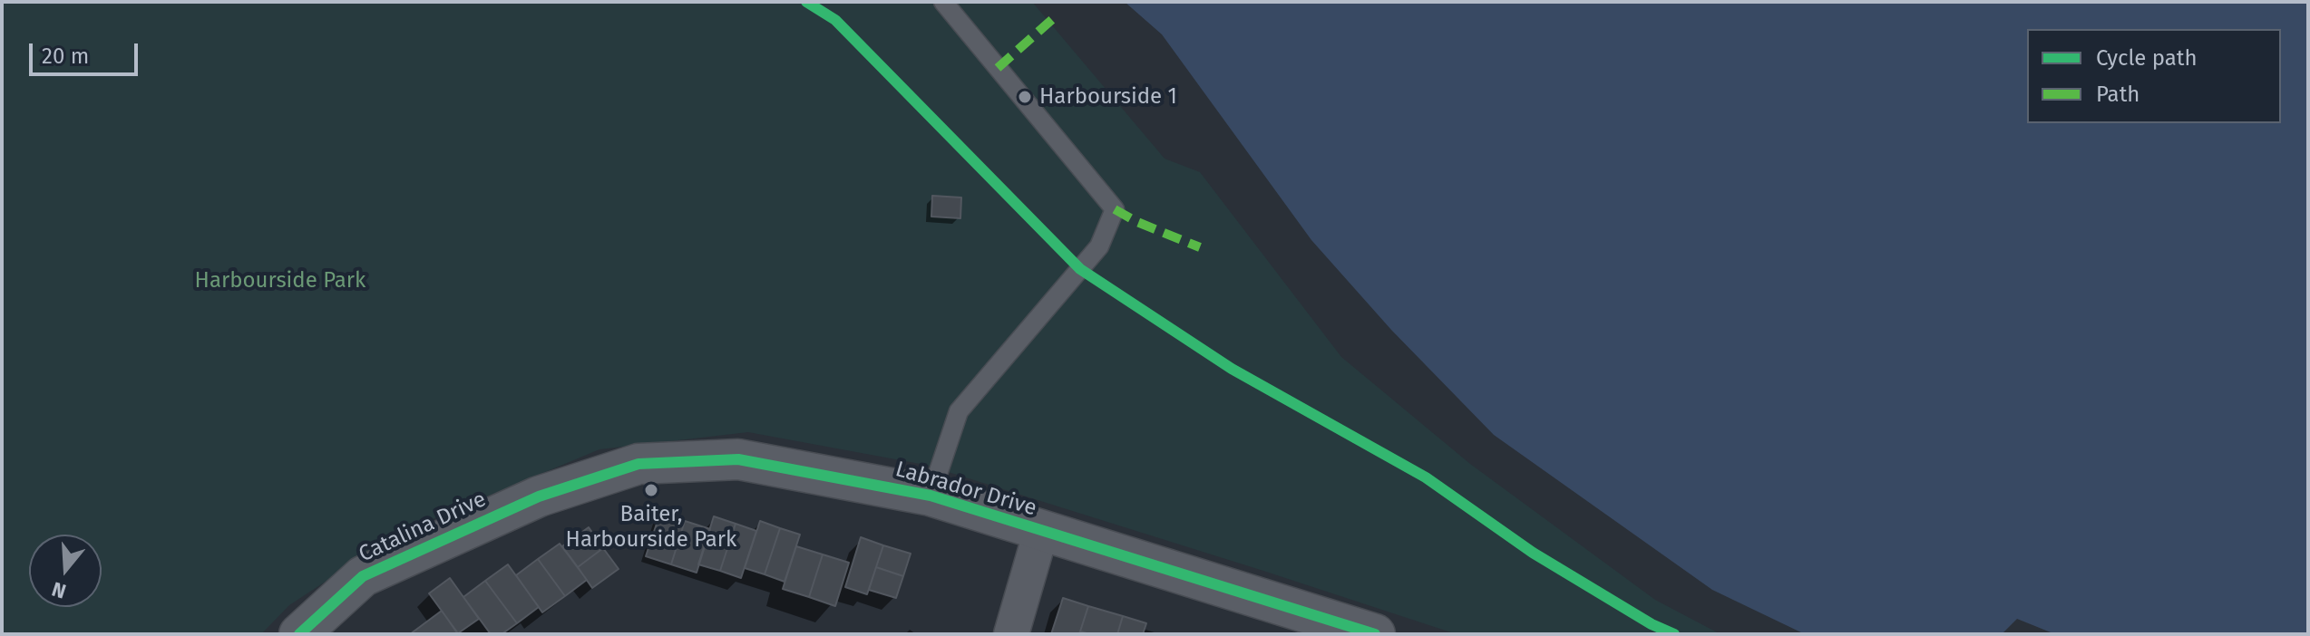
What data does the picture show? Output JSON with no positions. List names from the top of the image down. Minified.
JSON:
{"streets":{"street":["Labrador Drive","Catalina Drive"]},"crossings":[["Labrador Drive","Catalina Drive"]],"parks":["Harbourside Park"],"places":["Harbourside 1","Baiter, Harbourside Park"],"legend":["Cycle path","Path"],"scale_bar":"20 m","north":"bottom"}
